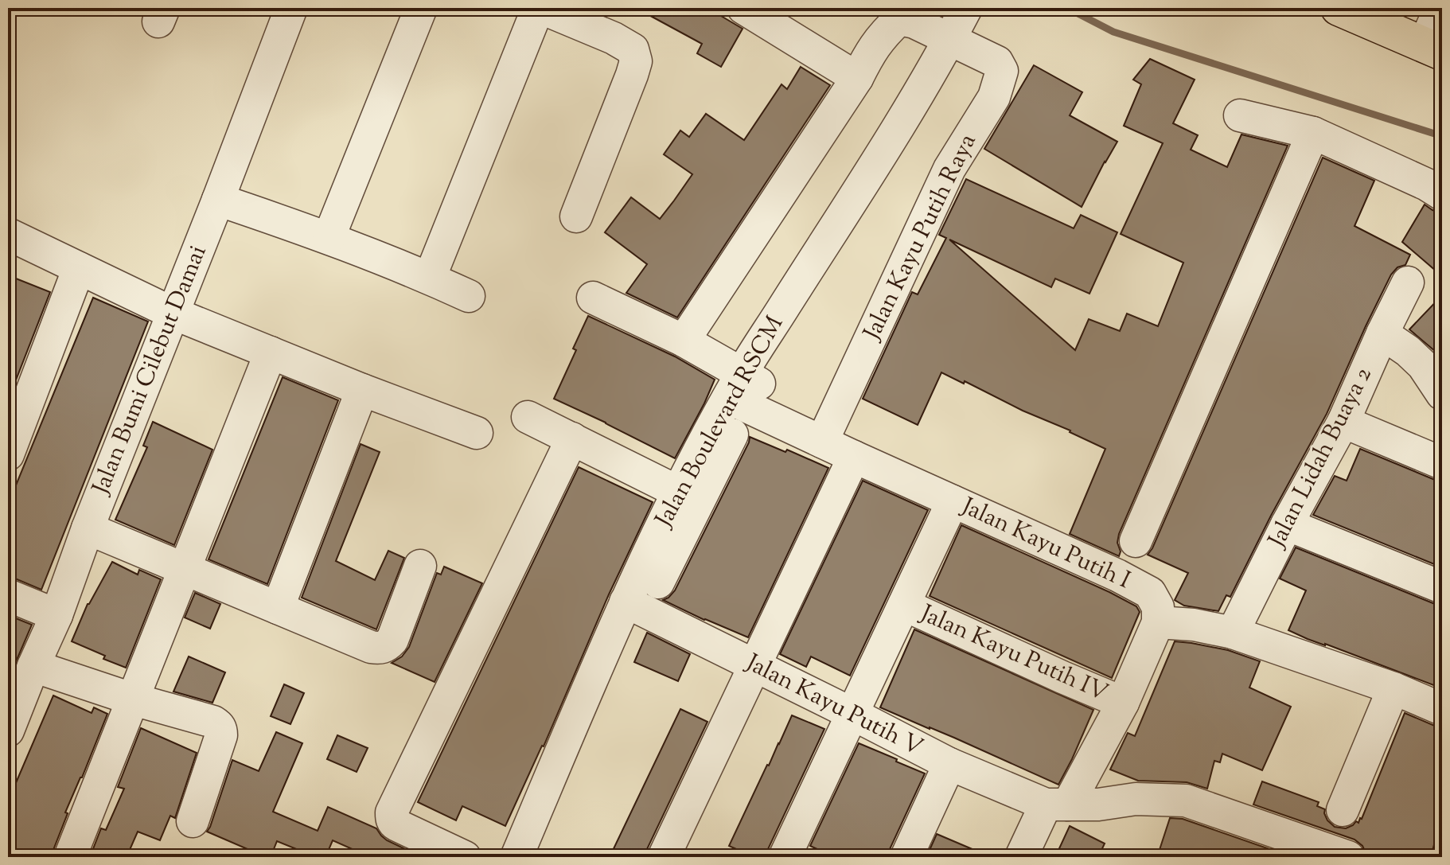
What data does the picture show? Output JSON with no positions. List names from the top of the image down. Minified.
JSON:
{"streets":{"street":["Jalan Kayu Putih Raya","Jalan Bumi Cilebut Damai","Jalan Boulevard RSCM","Jalan Lidah Buaya 2","Jalan Kayu Putih I","Jalan Kayu Putih IV","Jalan Kayu Putih V"]},"crossings":[["Jalan Kayu Putih Raya","Jalan Boulevard RSCM"],["Jalan Kayu Putih Raya","Jalan Kayu Putih I"],["Jalan Boulevard RSCM","Jalan Kayu Putih I"],["Jalan Boulevard RSCM","Jalan Kayu Putih V"]]}
